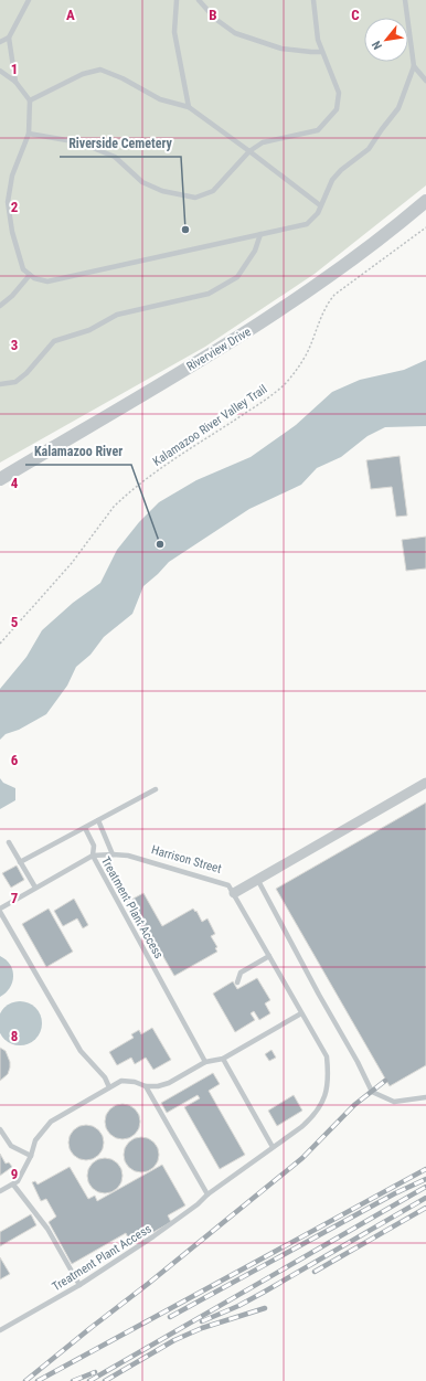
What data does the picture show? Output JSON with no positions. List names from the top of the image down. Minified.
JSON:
{"streets":{"street":["Riverview Drive"],"lane":["Harrison Street","Treatment Plant Access"],"path":["Kalamazoo River Valley Trail"]},"crossings":[["Harrison Street","Treatment Plant Access"]],"places":["Riverside Cemetery","Kalamazoo River"],"north":"bottom left","grid":{"columns":["A","B","C"],"rows":["1","2","3","4","5","6","7","8","9"]}}
